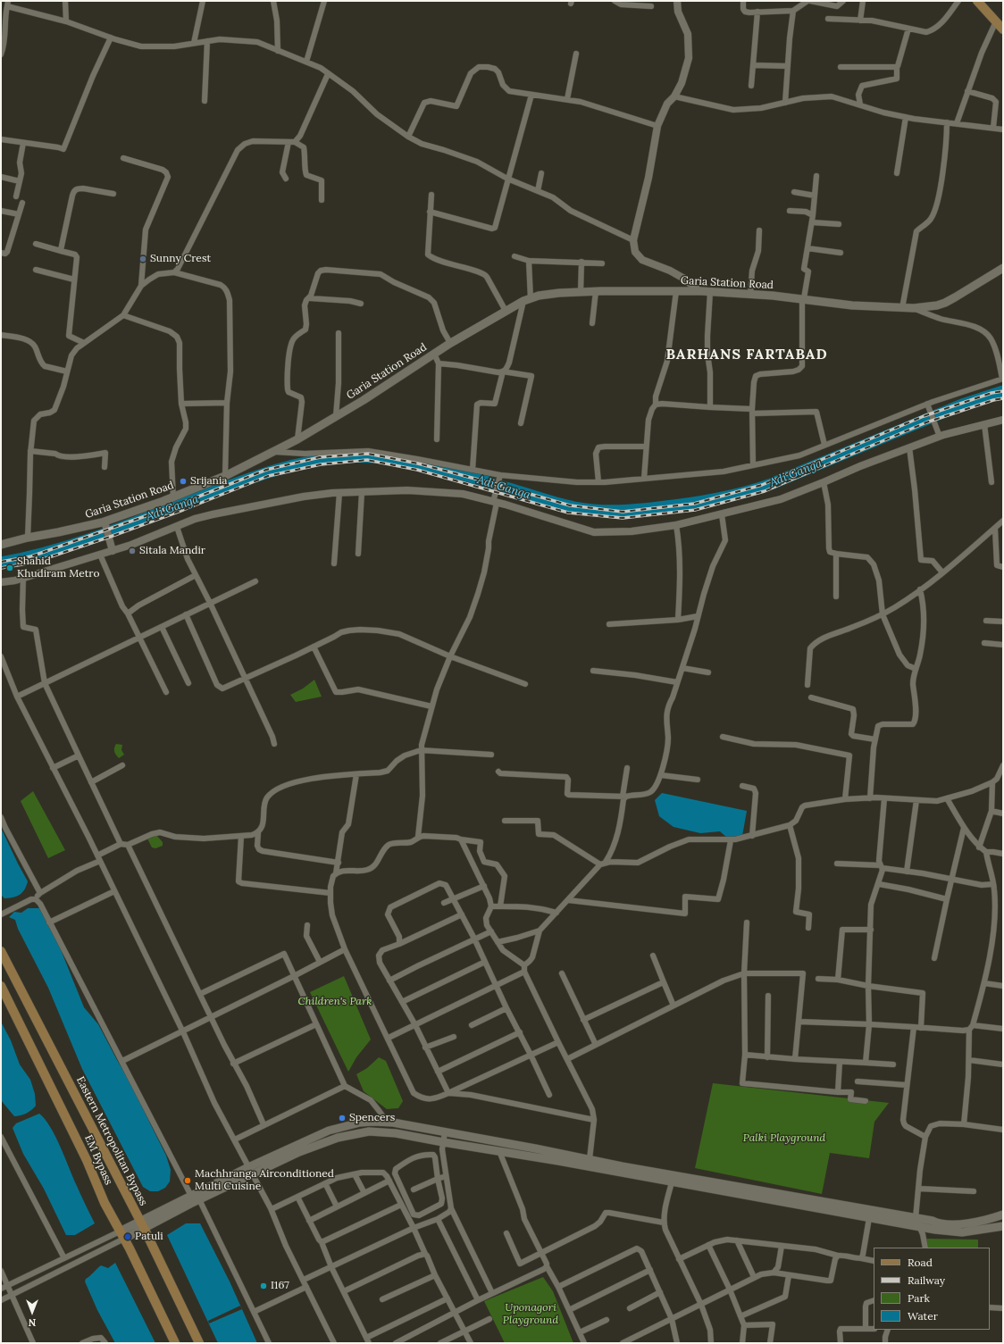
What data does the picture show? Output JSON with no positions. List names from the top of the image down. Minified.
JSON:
{"streets":{"main road":["Garia Station Road","Eastern Metropolitan Bypass","EM Bypass"]},"districts":["BARHANS FARTABAD"],"water":["Adi Ganga"],"parks":["Children's Park","Palki Playground","Uponagori Playground"],"places":["Sunny Crest","Srijania","Sitala Mandir","Shahid Khudiram Metro","Spencers","Machhranga Airconditioned Multi Cuisine","Patuli","I167"],"legend":["Road","Railway","Park","Water"],"north":"bottom"}
